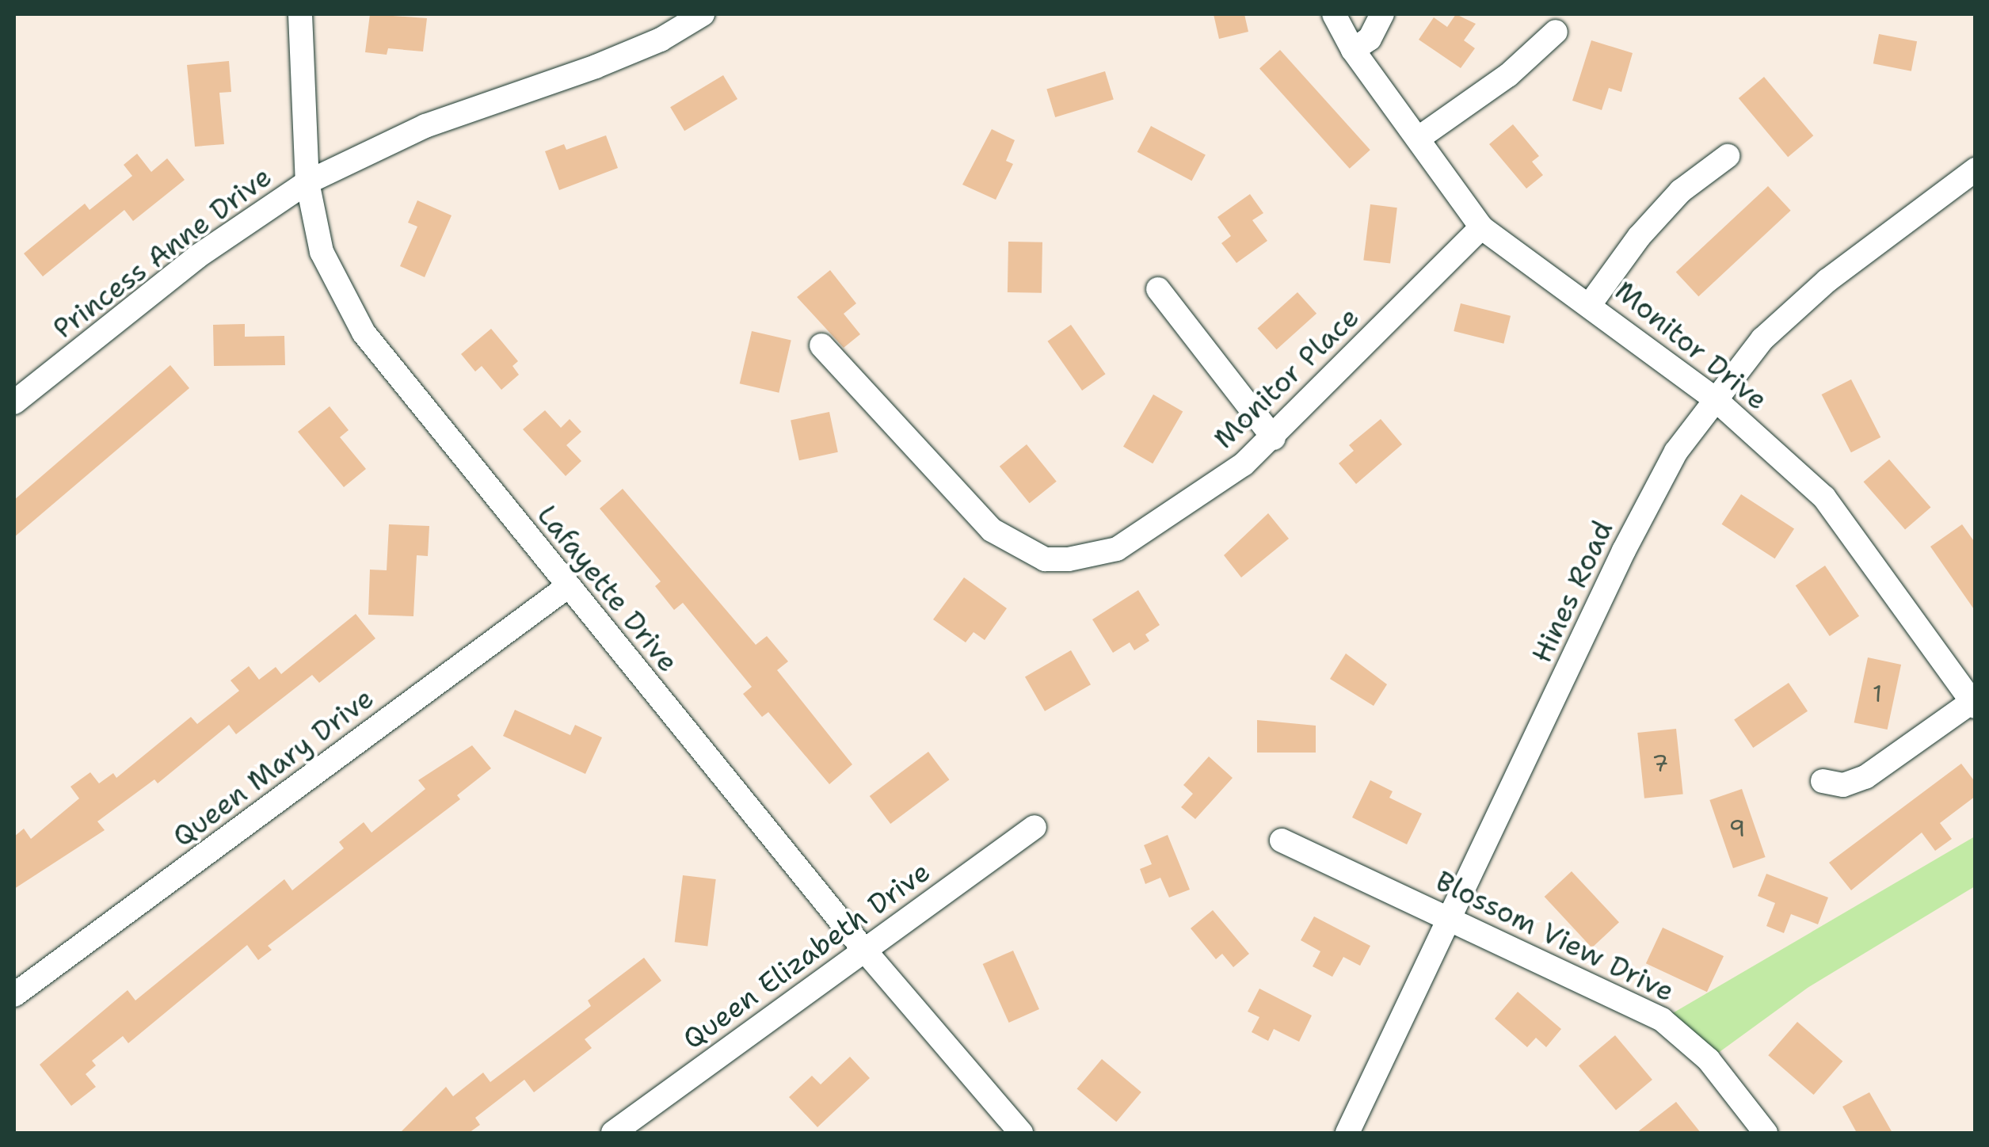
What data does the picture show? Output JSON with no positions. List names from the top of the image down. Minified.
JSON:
{"streets":{"street":["Princess Anne Drive","Monitor Drive","Monitor Place","Lafayette Drive","Hines Road","Queen Mary Drive","Blossom View Drive","Queen Elizabeth Drive"]},"crossings":[["Princess Anne Drive","Lafayette Drive"],["Monitor Drive","Monitor Place"],["Monitor Drive","Hines Road"],["Lafayette Drive","Queen Mary Drive"],["Lafayette Drive","Queen Elizabeth Drive"],["Hines Road","Blossom View Drive"]],"house_numbers":["1","7","9"]}
